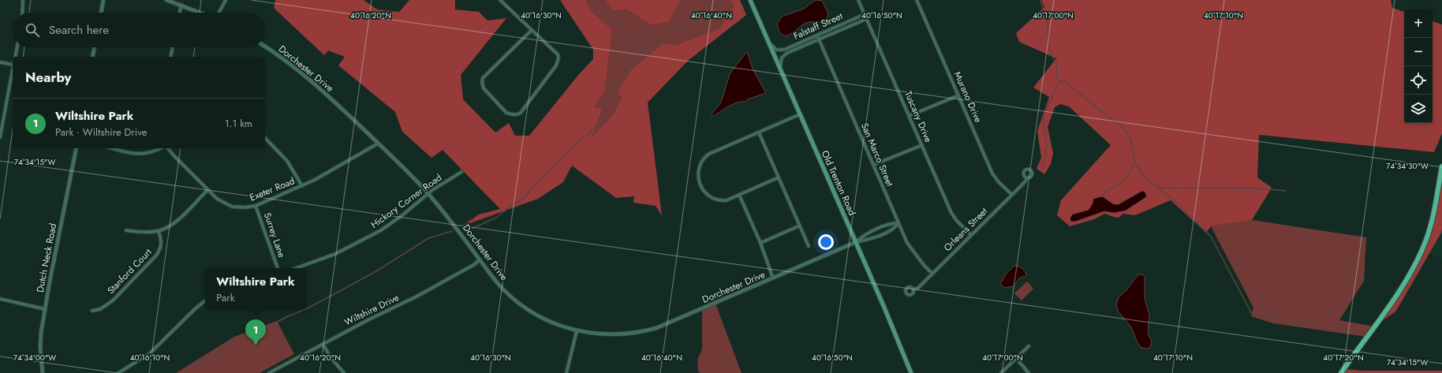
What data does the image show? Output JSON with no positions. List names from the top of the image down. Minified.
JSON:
{"streets":{"main road":["Old Trenton Road"],"street":["Falstaff Street","Dorchester Drive","Murano Drive","Tuscany Drive","San Marco Street","Exeter Road","Hickory Corner Road","Orleans Street","Surrey Lane","Dutch Neck Road","Stanford Court","Wiltshire Drive"]},"crossings":[["Falstaff Street","Tuscany Drive"],["Falstaff Street","San Marco Street"],["Falstaff Street","Old Trenton Road"],["Dorchester Drive","Old Trenton Road"],["Dorchester Drive","Exeter Road"],["Dorchester Drive","Hickory Corner Road"],["Dorchester Drive","Wiltshire Drive"],["Murano Drive","Orleans Street"],["Tuscany Drive","Orleans Street"],["San Marco Street","Orleans Street"],["Exeter Road","Surrey Lane"]],"page":{"map_buttons":["+","−"],"search":"Search here","heading":"Nearby","list":[{"mark":"1","name":"Wiltshire Park","note":"Park · Wiltshire Drive","value":"1.1 km"}],"popup":["Wiltshire Park","Park"],"pins":"1"},"coordinates":["40°16'20\"N","40°16'30\"N","40°16'40\"N","40°16'50\"N","40°17'00\"N","40°17'10\"N","74°34'15\"W","74°34'30\"W","40°16'10\"N","40°17'20\"N","74°34'00\"W"]}
